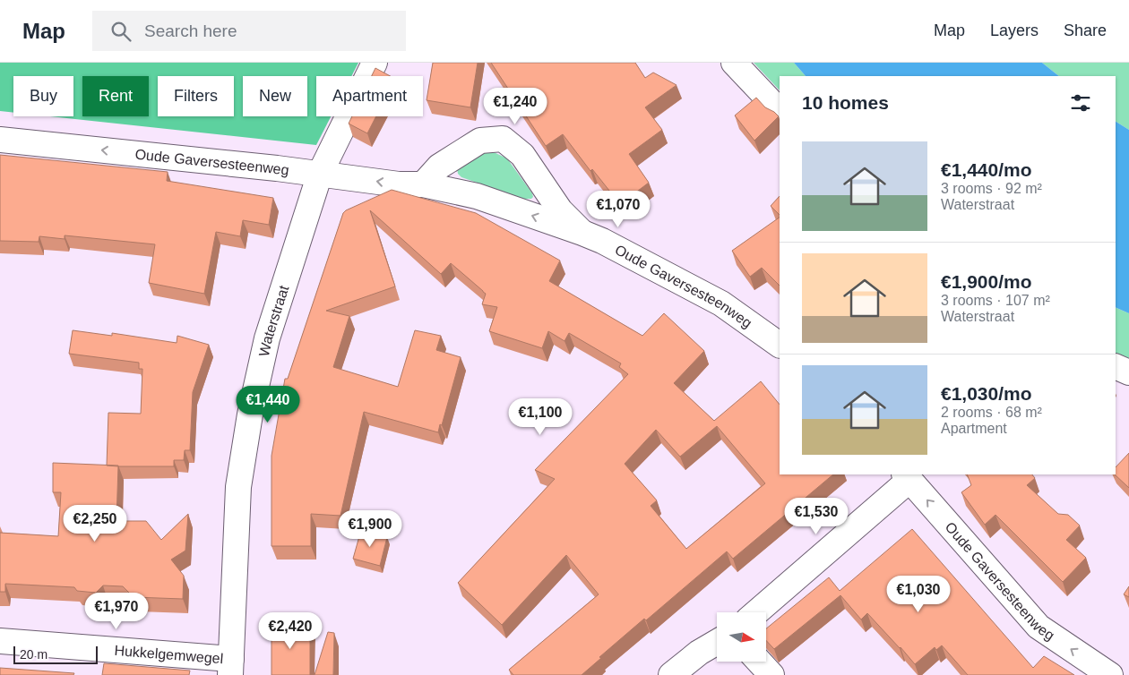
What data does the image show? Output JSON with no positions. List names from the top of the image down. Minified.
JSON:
{"streets":{"street":["Oude Gaversesteenweg","Waterstraat","Hukkelgemwegel"]},"crossings":[["Oude Gaversesteenweg","Waterstraat"],["Waterstraat","Hukkelgemwegel"]],"one_way":["Oude Gaversesteenweg"],"scale_bar":"20 m","north":"right","page":{"header":"Map","search":"Search here","nav":["Map","Layers","Share"],"chip":["Buy","Rent","Filters","New","Apartment"],"heading":"10 homes","price":["€1,240","€1,070","€1,440","€1,100","€1,530","€2,250","€1,900","€1,030","€1,970","€2,420"],"list":[{"name":"€1,440/mo","note":"3 rooms · 92 m² · Waterstraat"},{"name":"€1,900/mo","note":"3 rooms · 107 m² · Waterstraat"},{"name":"€1,030/mo","note":"2 rooms · 68 m² · Apartment"}],"scale":"20 m"}}
